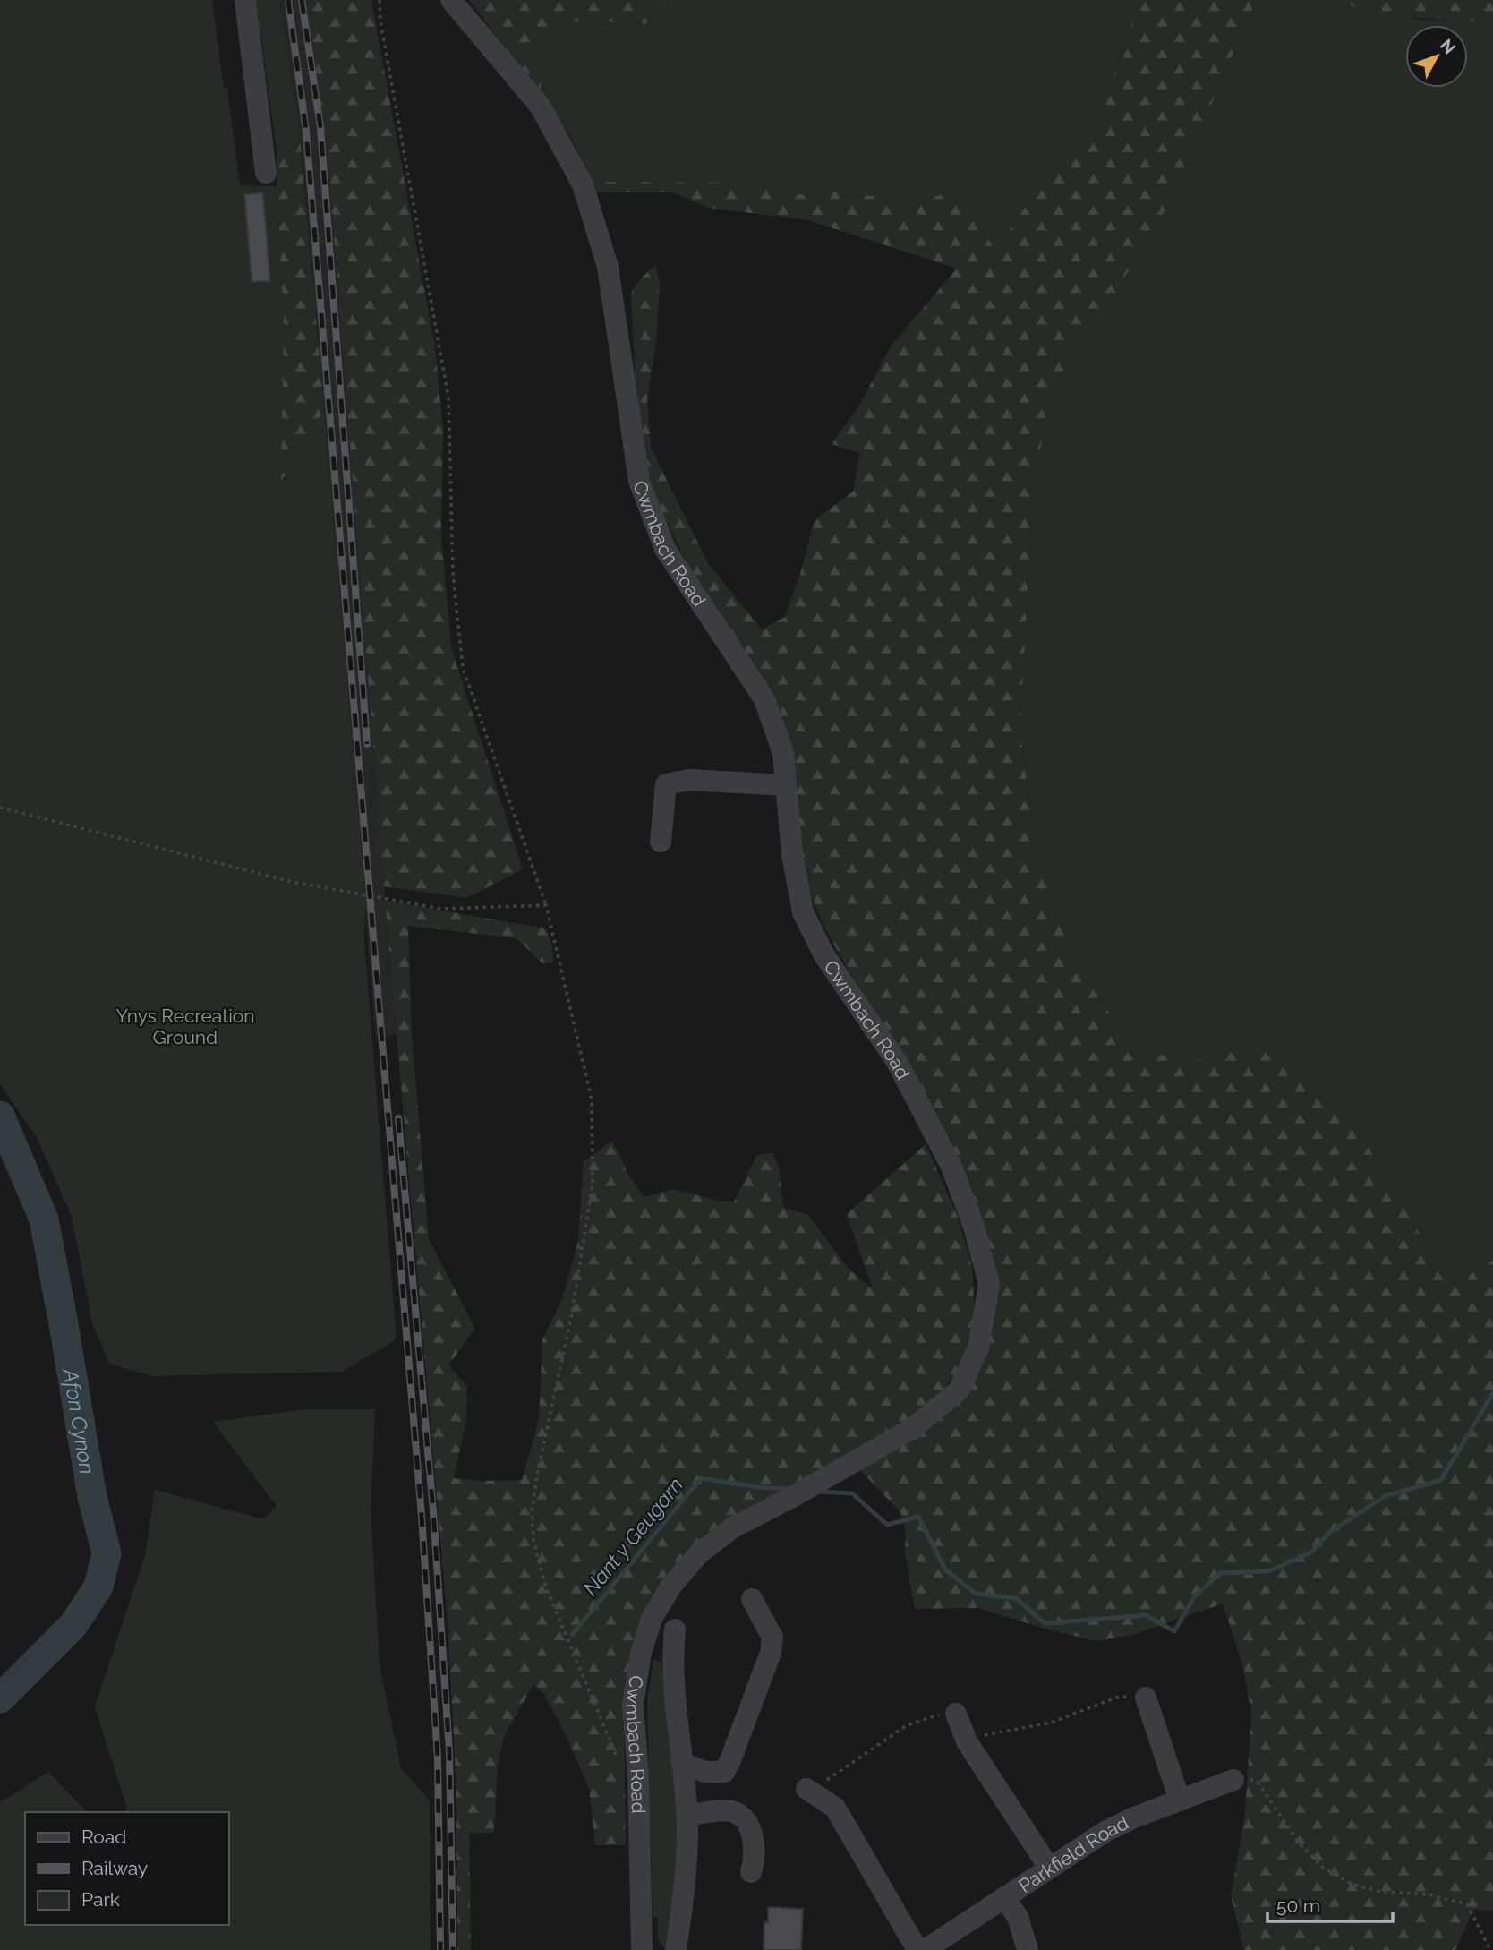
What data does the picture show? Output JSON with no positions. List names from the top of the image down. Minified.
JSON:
{"streets":{"street":["Cwmbach Road","Parkfield Road"]},"water":["Afon Cynon","Nant y Geugarn"],"parks":["Ynys Recreation Ground"],"legend":["Road","Railway","Park"],"scale_bar":"50 m","north":"top right"}
